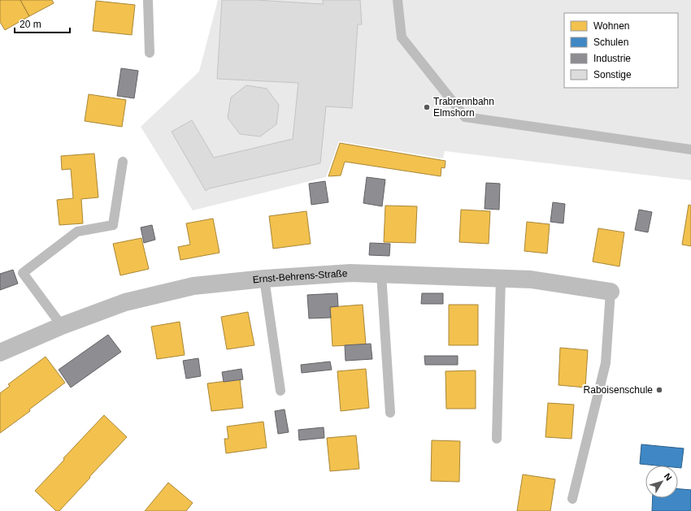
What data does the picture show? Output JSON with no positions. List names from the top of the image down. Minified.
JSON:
{"streets":{"street":["Ernst-Behrens-Straße"]},"places":["Trabrennbahn Elmshorn","Raboisenschule"],"legend":["Wohnen","Schulen","Industrie","Sonstige"],"scale_bar":"20 m","north":"top right"}
